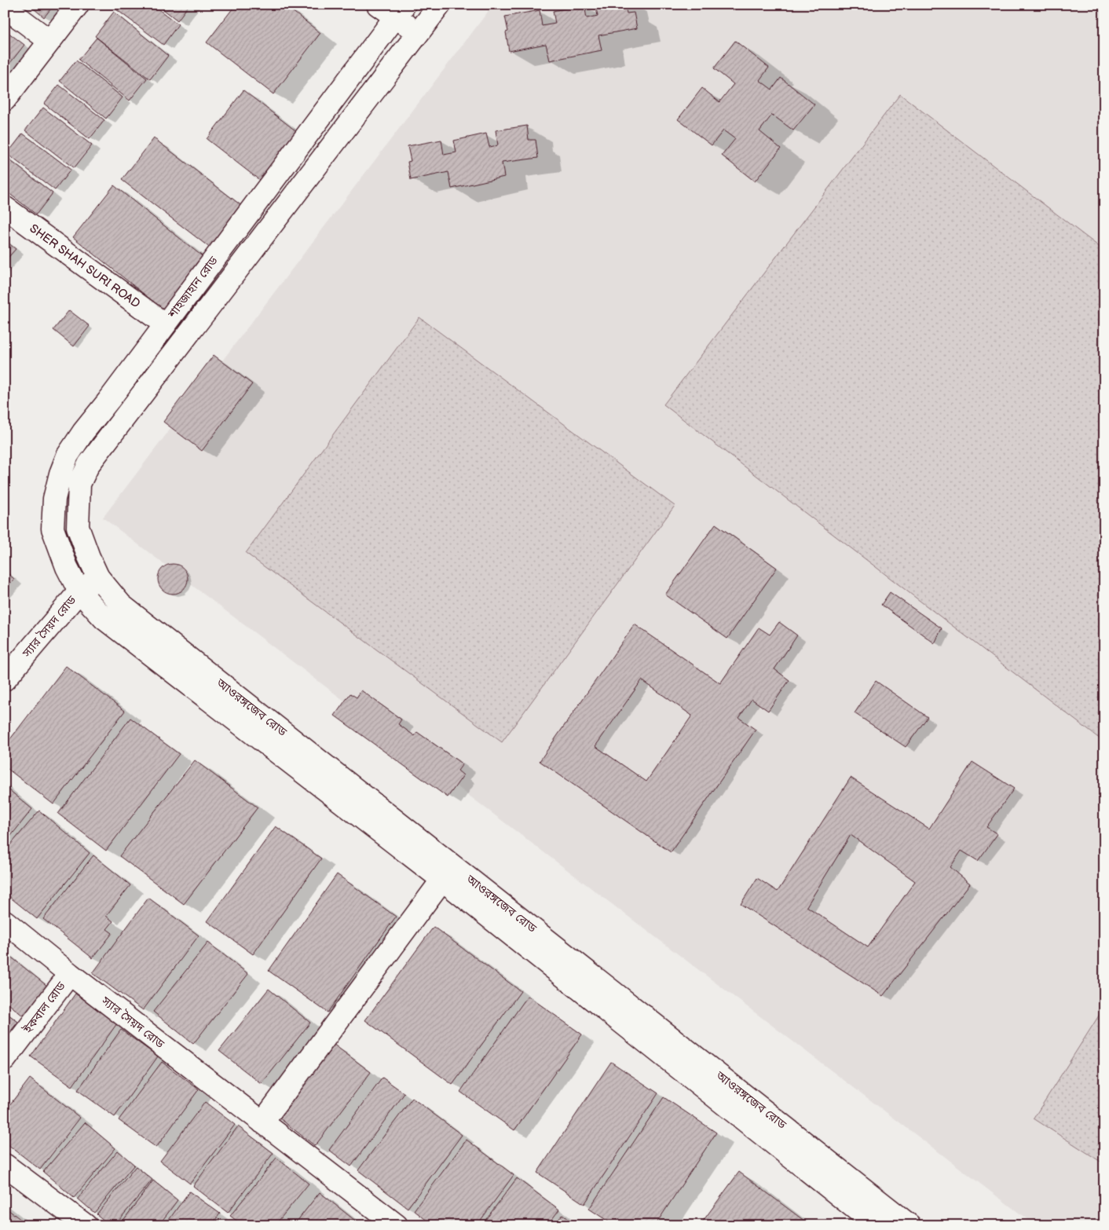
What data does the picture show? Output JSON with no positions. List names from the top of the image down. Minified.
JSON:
{"streets":{"street":["SHER SHAH SURI ROAD","শাহজাহান রোড","স্যার সৈয়দ রোড","আওরঙ্গজেব রোড","ইকবাল রোড"]},"crossings":[["SHER SHAH SURI ROAD","শাহজাহান রোড"],["শাহজাহান রোড","স্যার সৈয়দ রোড"],["শাহজাহান রোড","আওরঙ্গজেব রোড"],["স্যার সৈয়দ রোড","আওরঙ্গজেব রোড"],["স্যার সৈয়দ রোড","ইকবাল রোড"]]}
